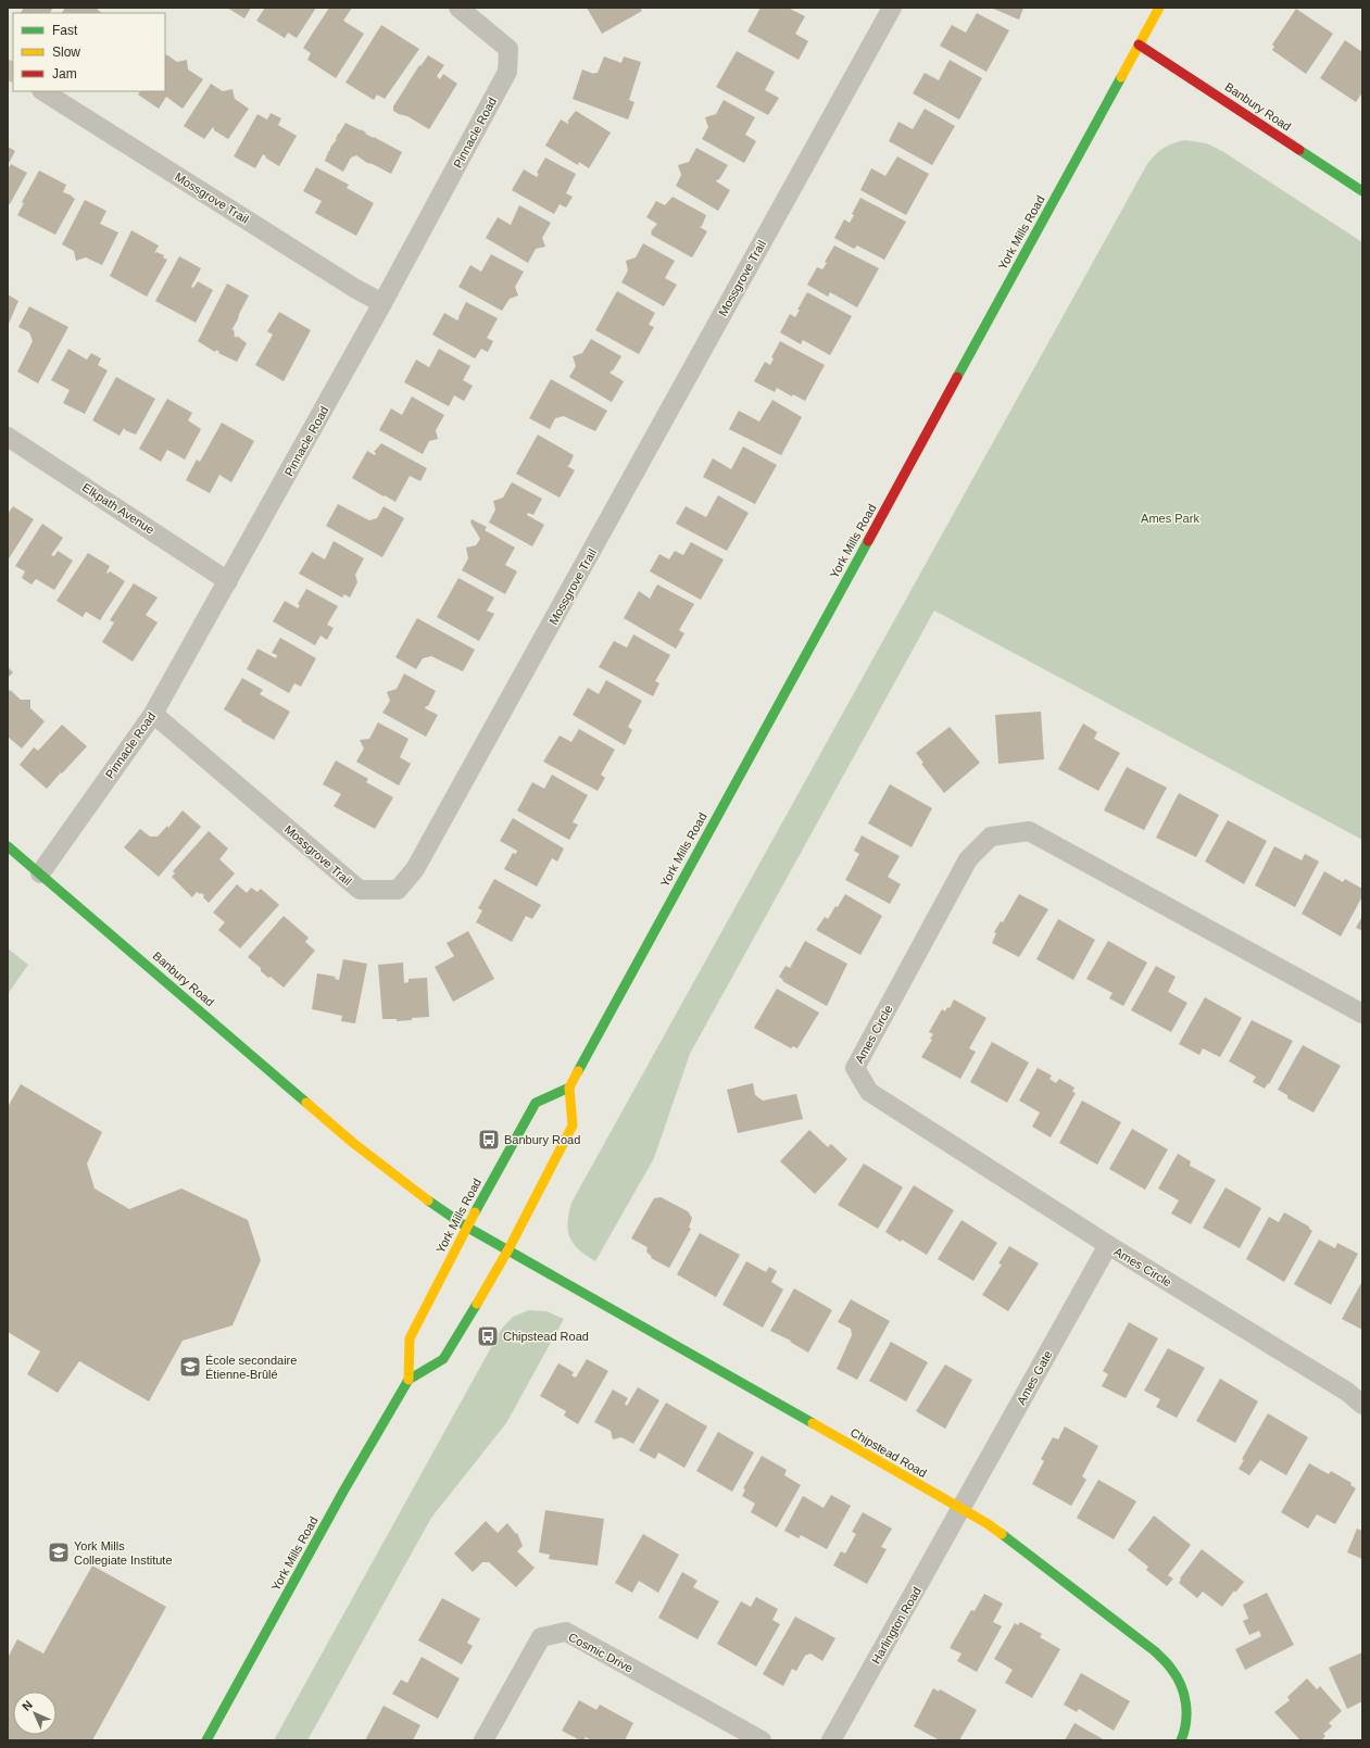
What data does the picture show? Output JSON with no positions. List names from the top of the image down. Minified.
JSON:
{"streets":{"main road":["Banbury Road","York Mills Road","Chipstead Road"],"street":["Pinnacle Road","Mossgrove Trail","Elkpath Avenue","Ames Circle","Ames Gate","Harlington Road","Cosmic Drive"]},"crossings":[["Banbury Road","Pinnacle Road"],["Banbury Road","York Mills Road"],["Banbury Road","Chipstead Road"],["Pinnacle Road","Mossgrove Trail"],["Pinnacle Road","Elkpath Avenue"],["York Mills Road","Chipstead Road"],["Ames Circle","Ames Gate"],["Ames Gate","Chipstead Road"],["Ames Gate","Harlington Road"],["Chipstead Road","Harlington Road"]],"parks":["Ames Park"],"places":{"bus stop":["Banbury Road","Chipstead Road"],"school or university":["École secondaire Étienne-Brûlé","York Mills Collegiate Institute"]},"legend":["Fast","Slow","Jam"],"north":"top left"}
